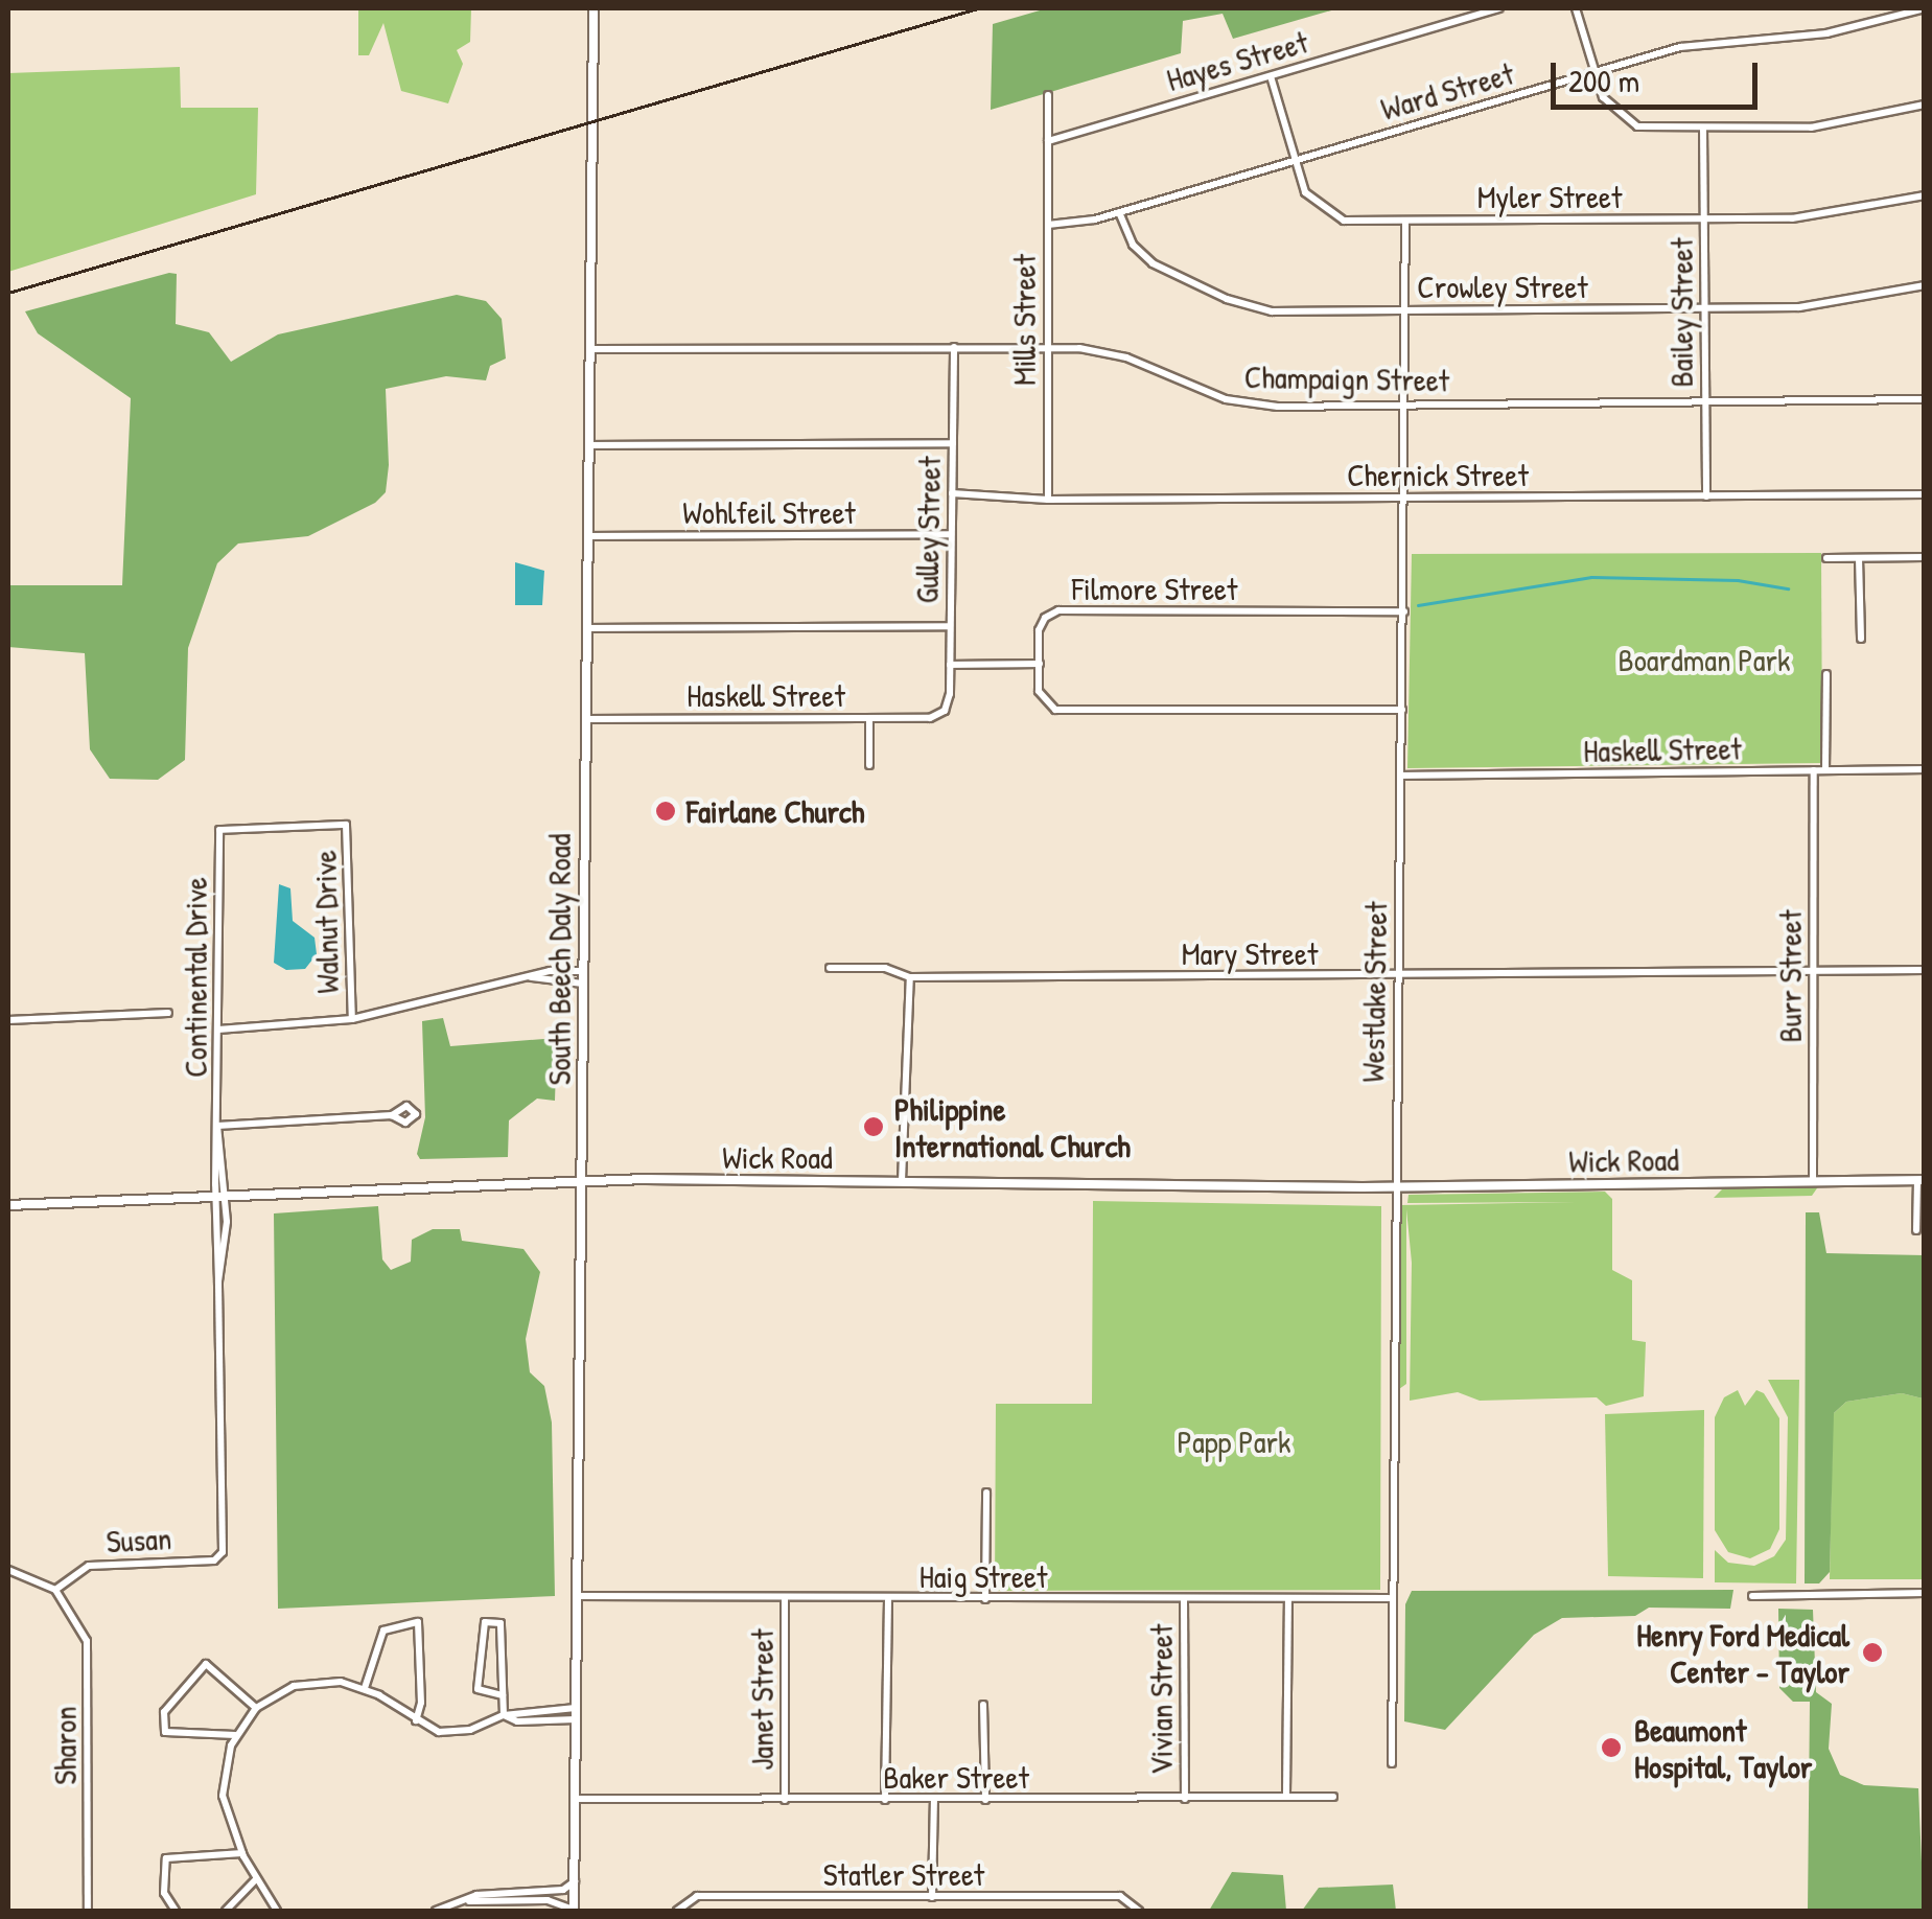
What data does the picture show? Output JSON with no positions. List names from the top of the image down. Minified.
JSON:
{"streets":{"street":["Hayes Street","Ward Street","Myler Street","Crowley Street","Bailey Street","Mills Street","Champaign Street","Chernick Street","Wohlfeil Street","Gulley Street","Filmore Street","Haskell Street","Walnut Drive","Mary Street","South Beech Daly Road","Burr Street","Continental Drive","Westlake Street","Wick Road","Susan","Haig Street","Janet Street","Vivian Street","Sharon","Baker Street","Statler Street"]},"crossings":[["Hayes Street","Myler Street"],["Hayes Street","Mills Street"],["Ward Street","Myler Street"],["Ward Street","Crowley Street"],["Ward Street","Mills Street"],["Myler Street","Bailey Street"],["Myler Street","Westlake Street"],["Crowley Street","Bailey Street"],["Crowley Street","Westlake Street"],["Bailey Street","Champaign Street"],["Bailey Street","Chernick Street"],["Mills Street","Champaign Street"],["Mills Street","Chernick Street"],["Champaign Street","Gulley Street"],["Champaign Street","South Beech Daly Road"],["Champaign Street","Westlake Street"],["Chernick Street","Gulley Street"],["Chernick Street","Westlake Street"],["Wohlfeil Street","Gulley Street"],["Wohlfeil Street","South Beech Daly Road"],["Gulley Street","Haskell Street"],["Filmore Street","Westlake Street"],["Haskell Street","South Beech Daly Road"],["Haskell Street","Burr Street"],["Haskell Street","Westlake Street"],["Walnut Drive","Continental Drive"],["Mary Street","Burr Street"],["Mary Street","Westlake Street"],["South Beech Daly Road","Wick Road"],["South Beech Daly Road","Haig Street"],["South Beech Daly Road","Baker Street"],["Burr Street","Wick Road"],["Continental Drive","Wick Road"],["Continental Drive","Susan"],["Westlake Street","Wick Road"],["Westlake Street","Haig Street"],["Susan","Sharon"],["Haig Street","Janet Street"],["Haig Street","Vivian Street"],["Janet Street","Baker Street"],["Vivian Street","Baker Street"]],"parks":["Boardman Park","Papp Park"],"places":["Fairlane Church","Philippine International Church","Henry Ford Medical Center - Taylor","Beaumont Hospital, Taylor"],"scale_bar":"200 m"}
